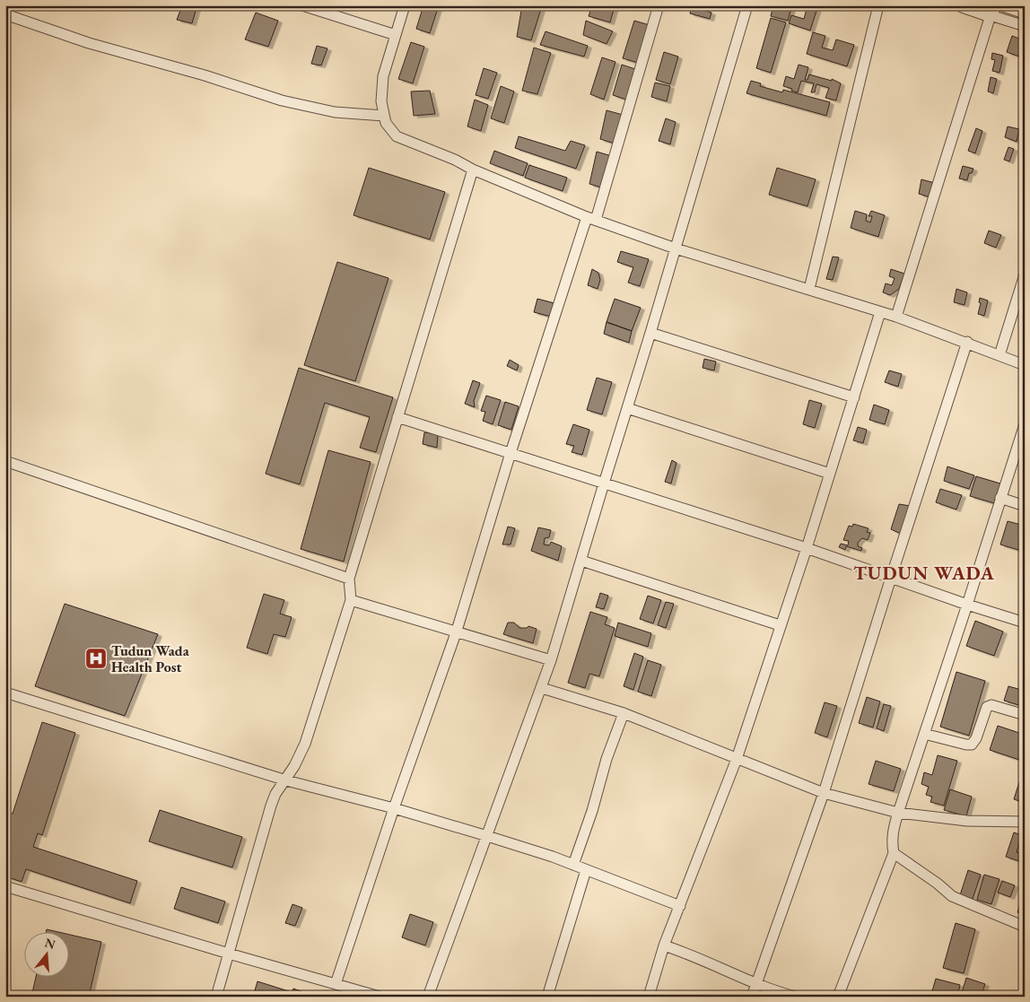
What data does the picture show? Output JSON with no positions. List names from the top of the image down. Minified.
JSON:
{"districts":["TUDUN WADA"],"places":{"hospital":["Tudun Wada Health Post"]},"north":"top"}
